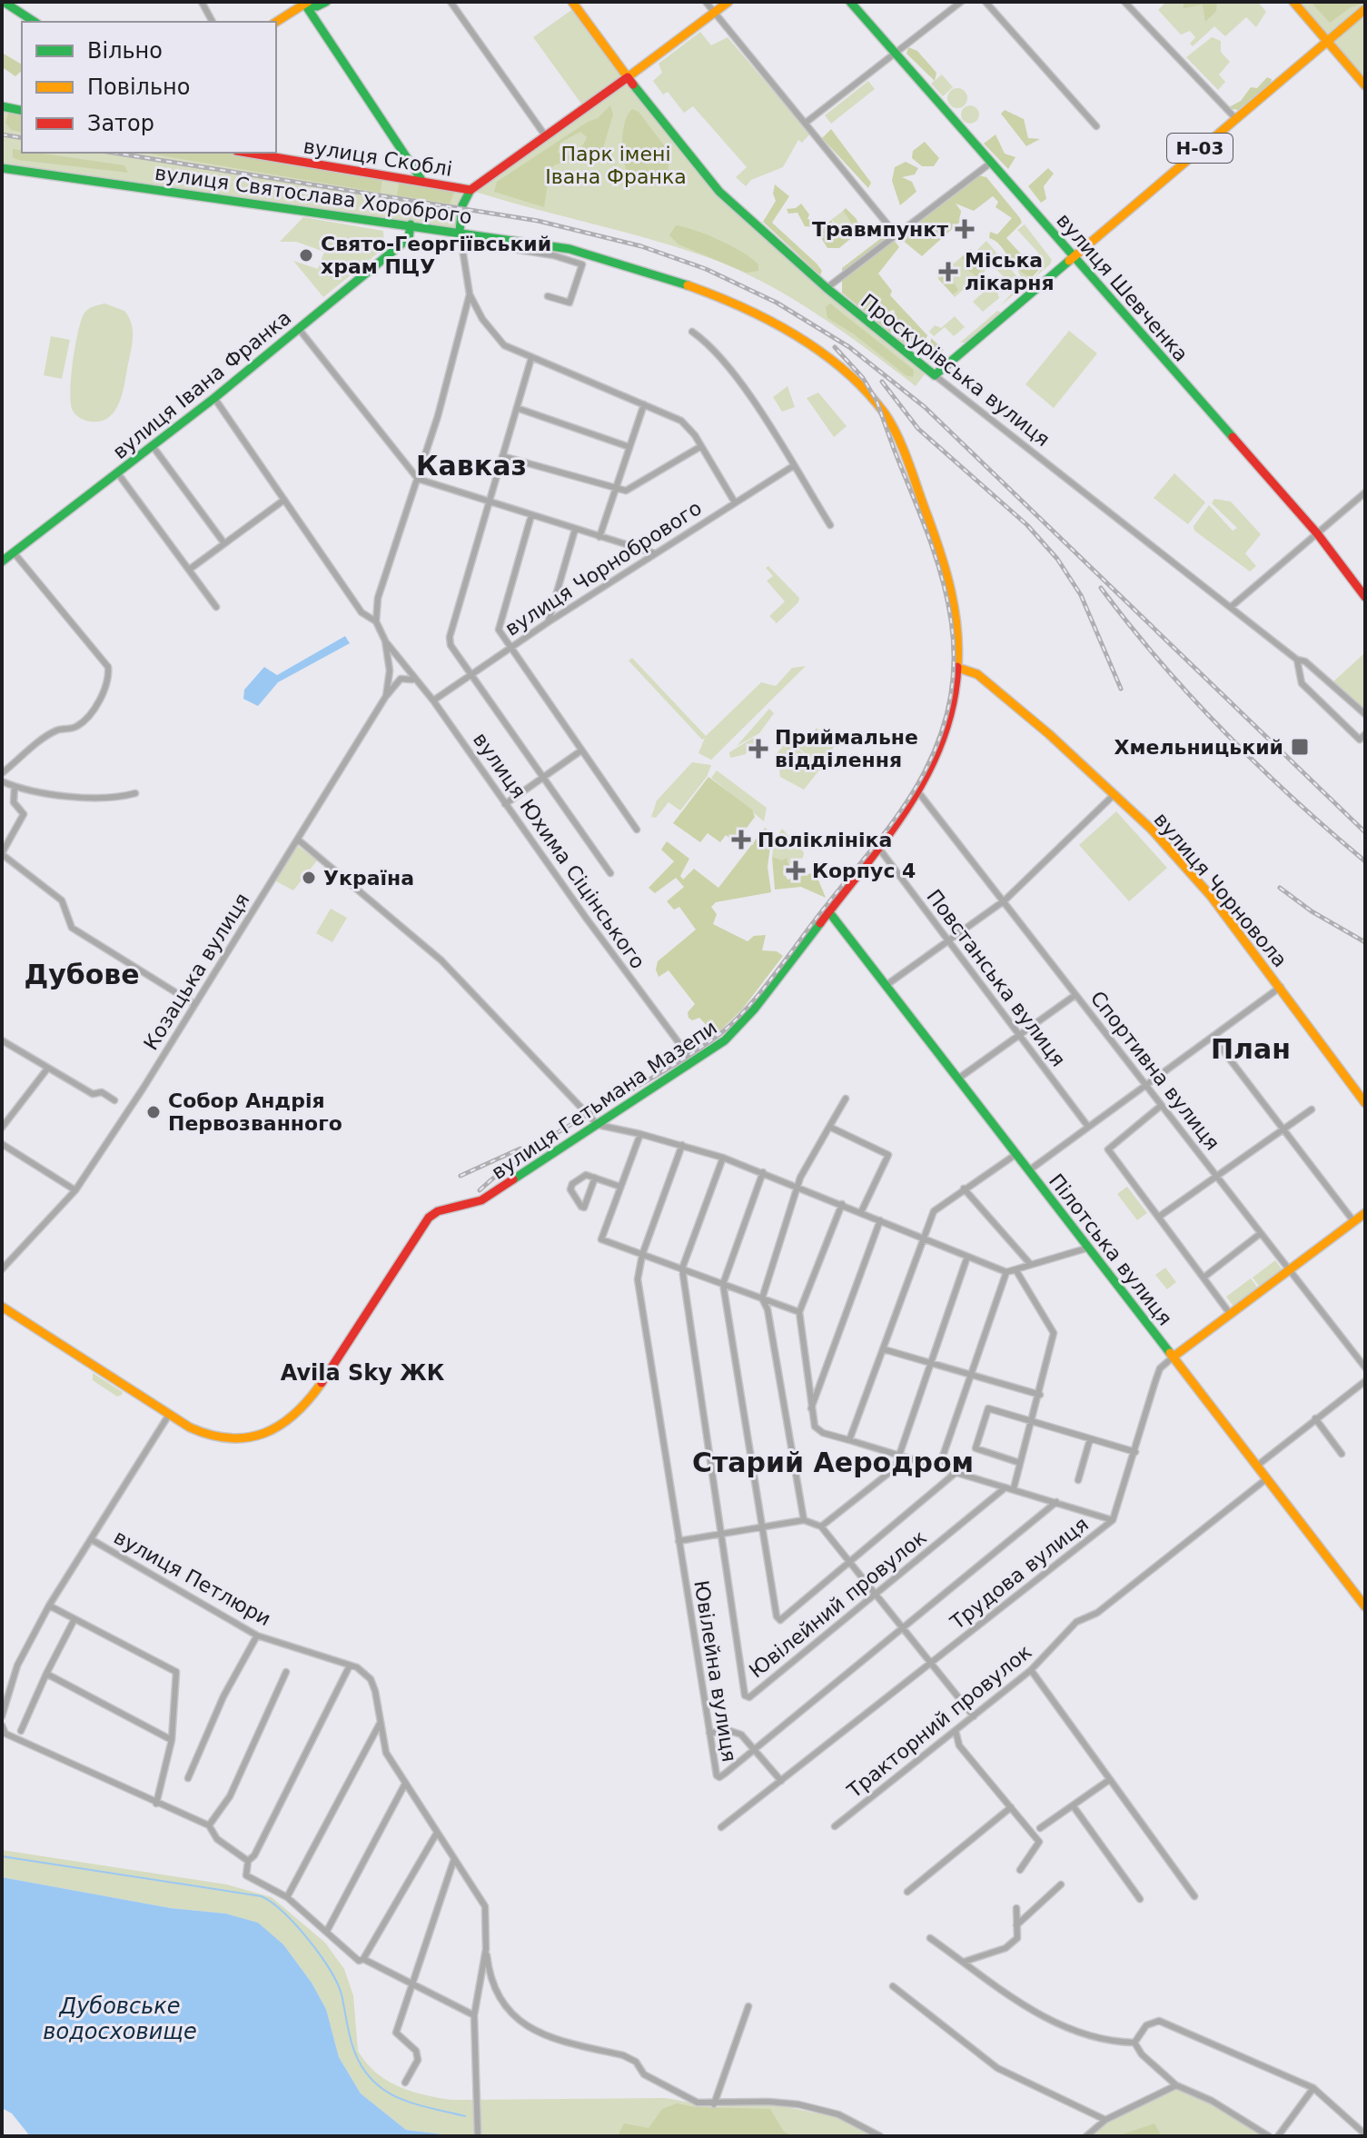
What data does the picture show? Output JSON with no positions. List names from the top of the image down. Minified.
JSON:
{"streets":{"main road":["Н-03","вулиця Скоблі","вулиця Святослава Хороброго","вулиця Шевченка","Проскурівська вулиця","вулиця Івана Франка","вулиця Чорновола","вулиця Гетьмана Мазепи","Пілотська вулиця","Трудова вулиця"],"street":["вулиця Чорнобрового","вулиця Юхима Сіцінського","Козацька вулиця","Повстанська вулиця","Спортивна вулиця","вулиця Петлюри","Ювілейний провулок","Ювілейна вулиця","Тракторний провулок"]},"crossings":[["Н-03","вулиця Шевченка"],["вулиця Святослава Хороброго","вулиця Івана Франка"],["вулиця Святослава Хороброго","вулиця Гетьмана Мазепи"],["вулиця Чорнобрового","вулиця Юхима Сіцінського"],["вулиця Юхима Сіцінського","Козацька вулиця"],["вулиця Чорновола","вулиця Гетьмана Мазепи"],["Повстанська вулиця","вулиця Гетьмана Мазепи"],["Спортивна вулиця","вулиця Гетьмана Мазепи"],["Спортивна вулиця","Трудова вулиця"],["вулиця Гетьмана Мазепи","Пілотська вулиця"],["вулиця Гетьмана Мазепи","вулиця Петлюри"],["Пілотська вулиця","Трудова вулиця"],["Пілотська вулиця","Тракторний провулок"]],"districts":["Кавказ","Дубове","План","Avila Sky ЖК","Старий Аеродром"],"water":["Дубовське водосховище"],"parks":["Парк імені Івана Франка"],"places":{"health":["Травмпункт","Міська лікарня","Приймальне відділення","Поліклініка","Корпус 4"],"other":["Свято-Георгіївський храм ПЦУ","Україна","Собор Андрія Первозванного"],"transit":["Хмельницький"]},"legend":["Вільно","Повільно","Затор"]}
